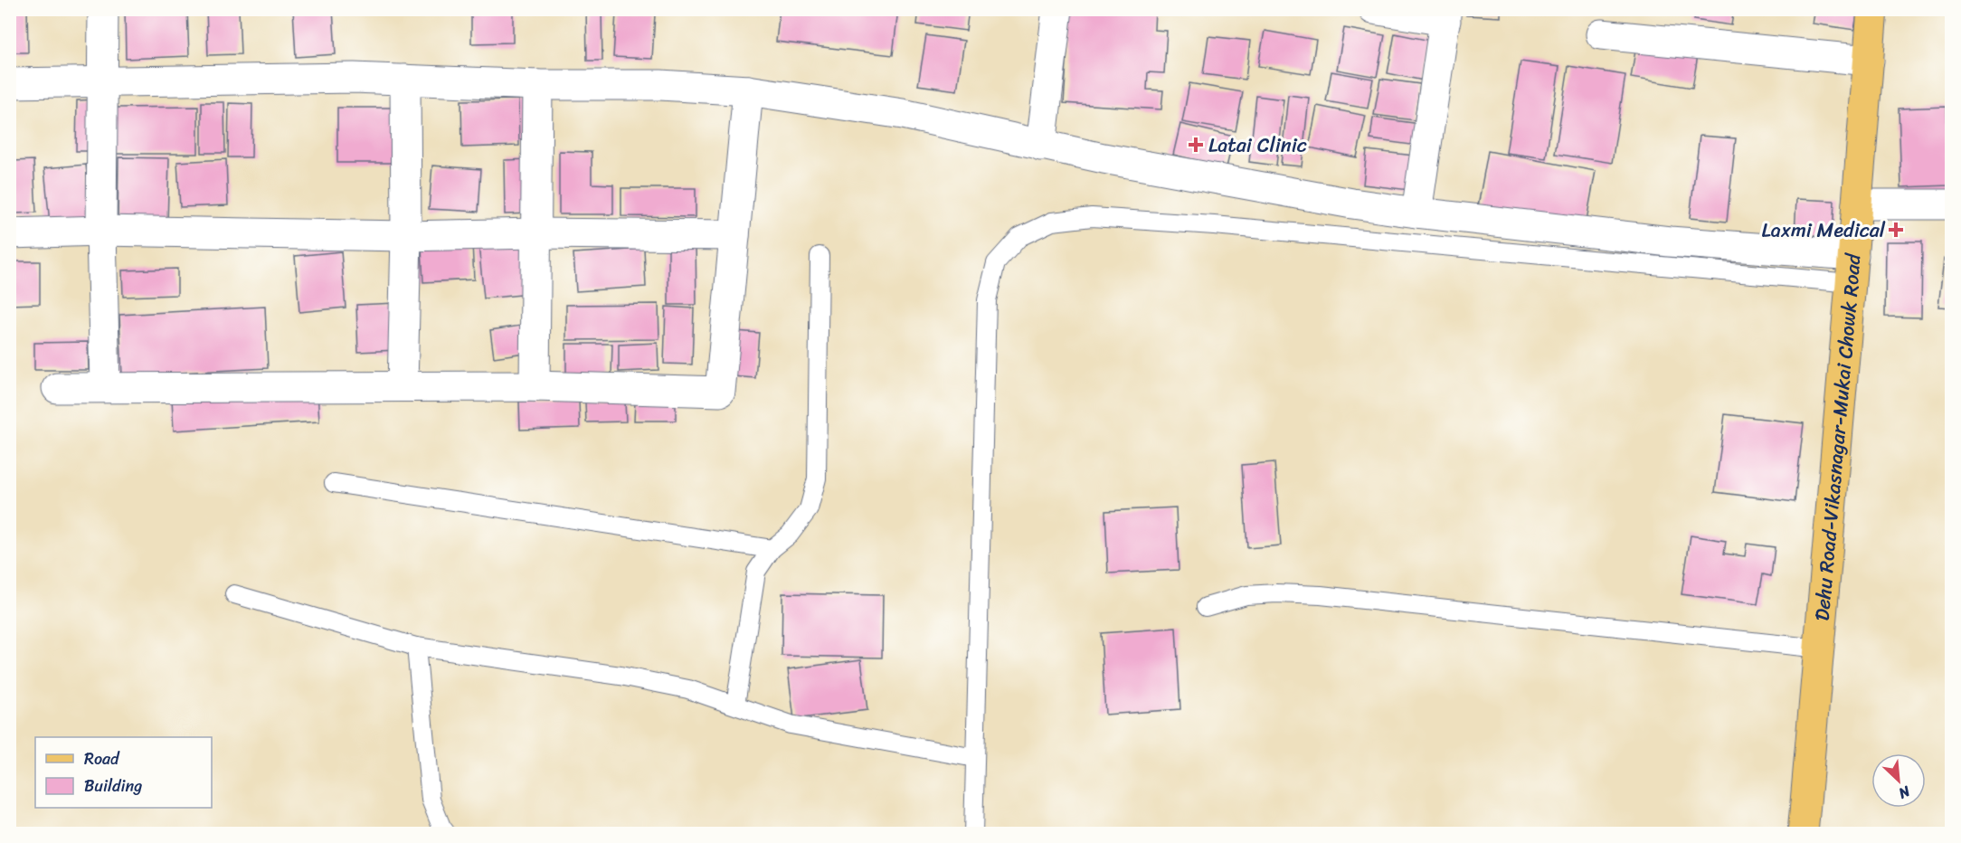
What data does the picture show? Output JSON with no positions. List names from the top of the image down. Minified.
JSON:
{"streets":{"main road":["Dehu Road-Vikasnagar-Mukai Chowk Road"]},"places":{"health":["Latai Clinic","Laxmi Medical"]},"legend":["Road","Building"],"north":"bottom right"}
